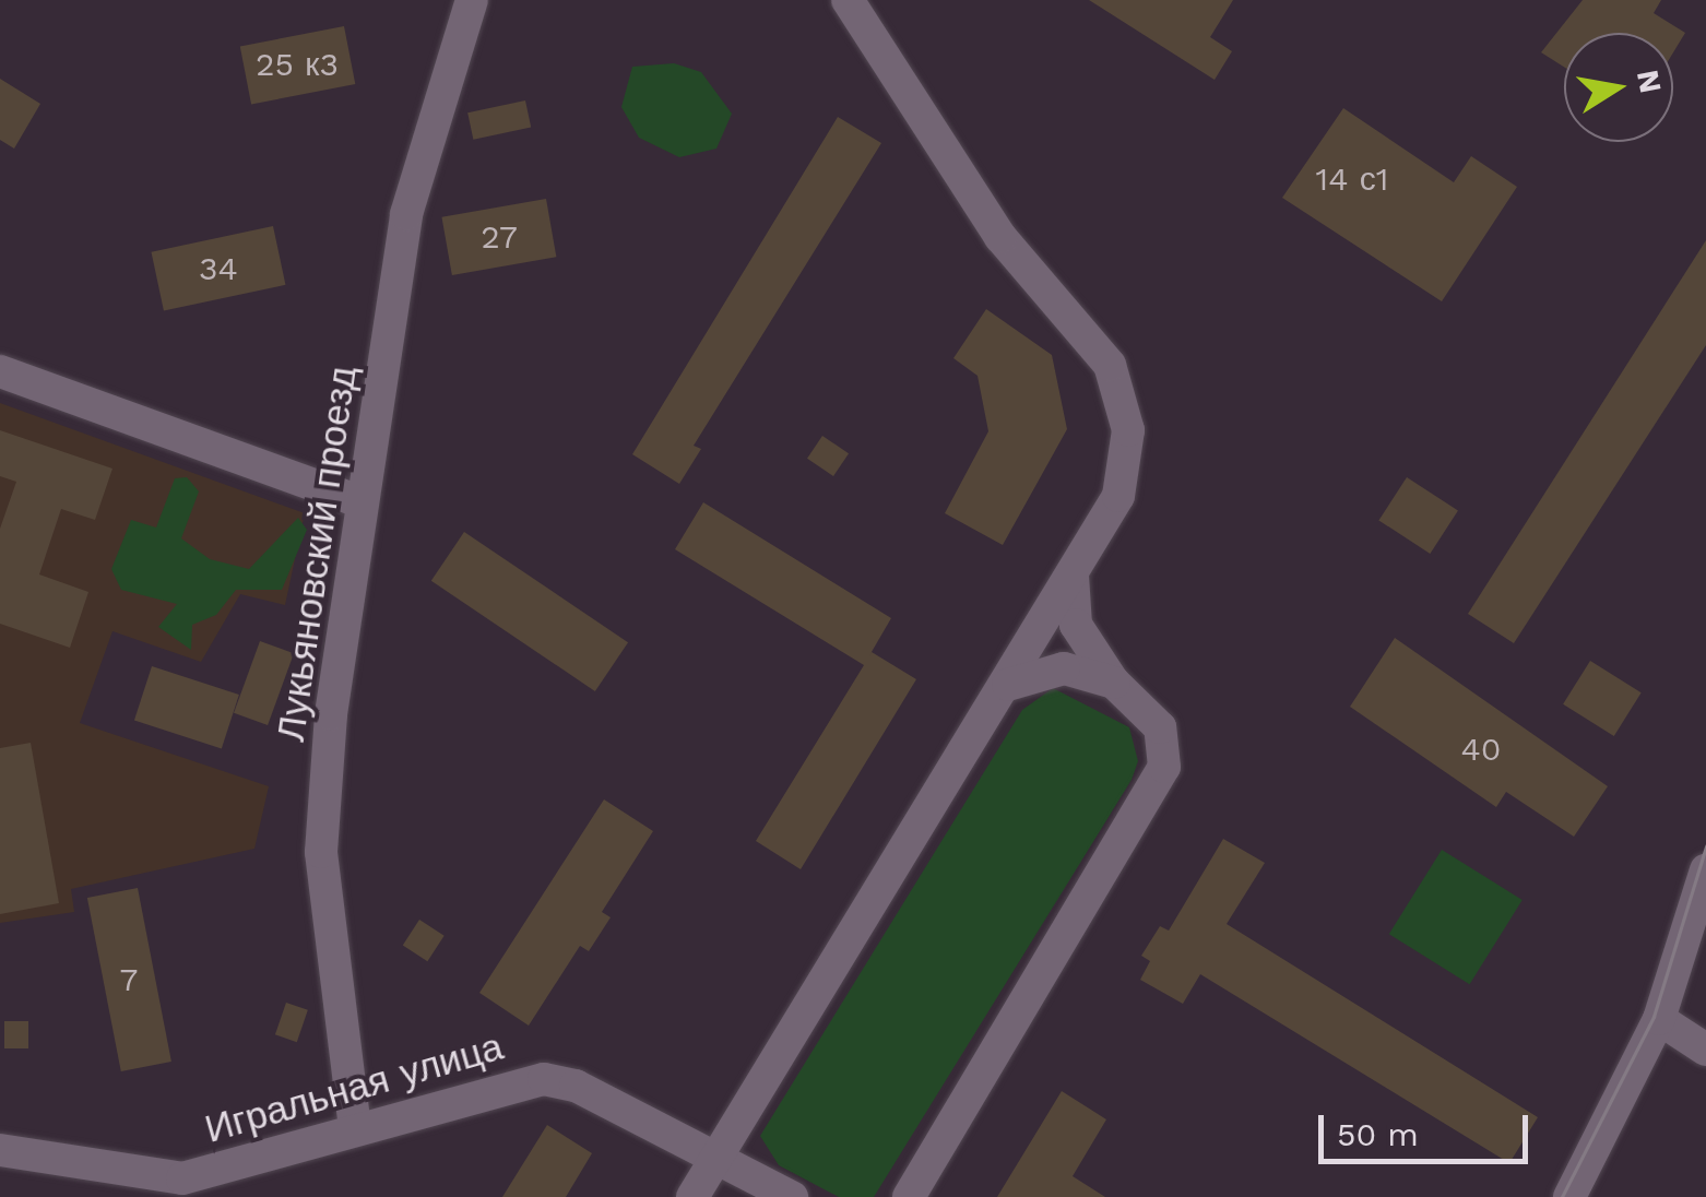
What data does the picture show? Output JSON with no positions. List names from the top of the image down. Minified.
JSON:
{"streets":{"street":["Лукьяновский проезд","Игральная улица"]},"crossings":[["Лукьяновский проезд","Игральная улица"]],"house_numbers":["25 к3","14 с1","27","34","40","7"],"scale_bar":"50 m","north":"right"}
